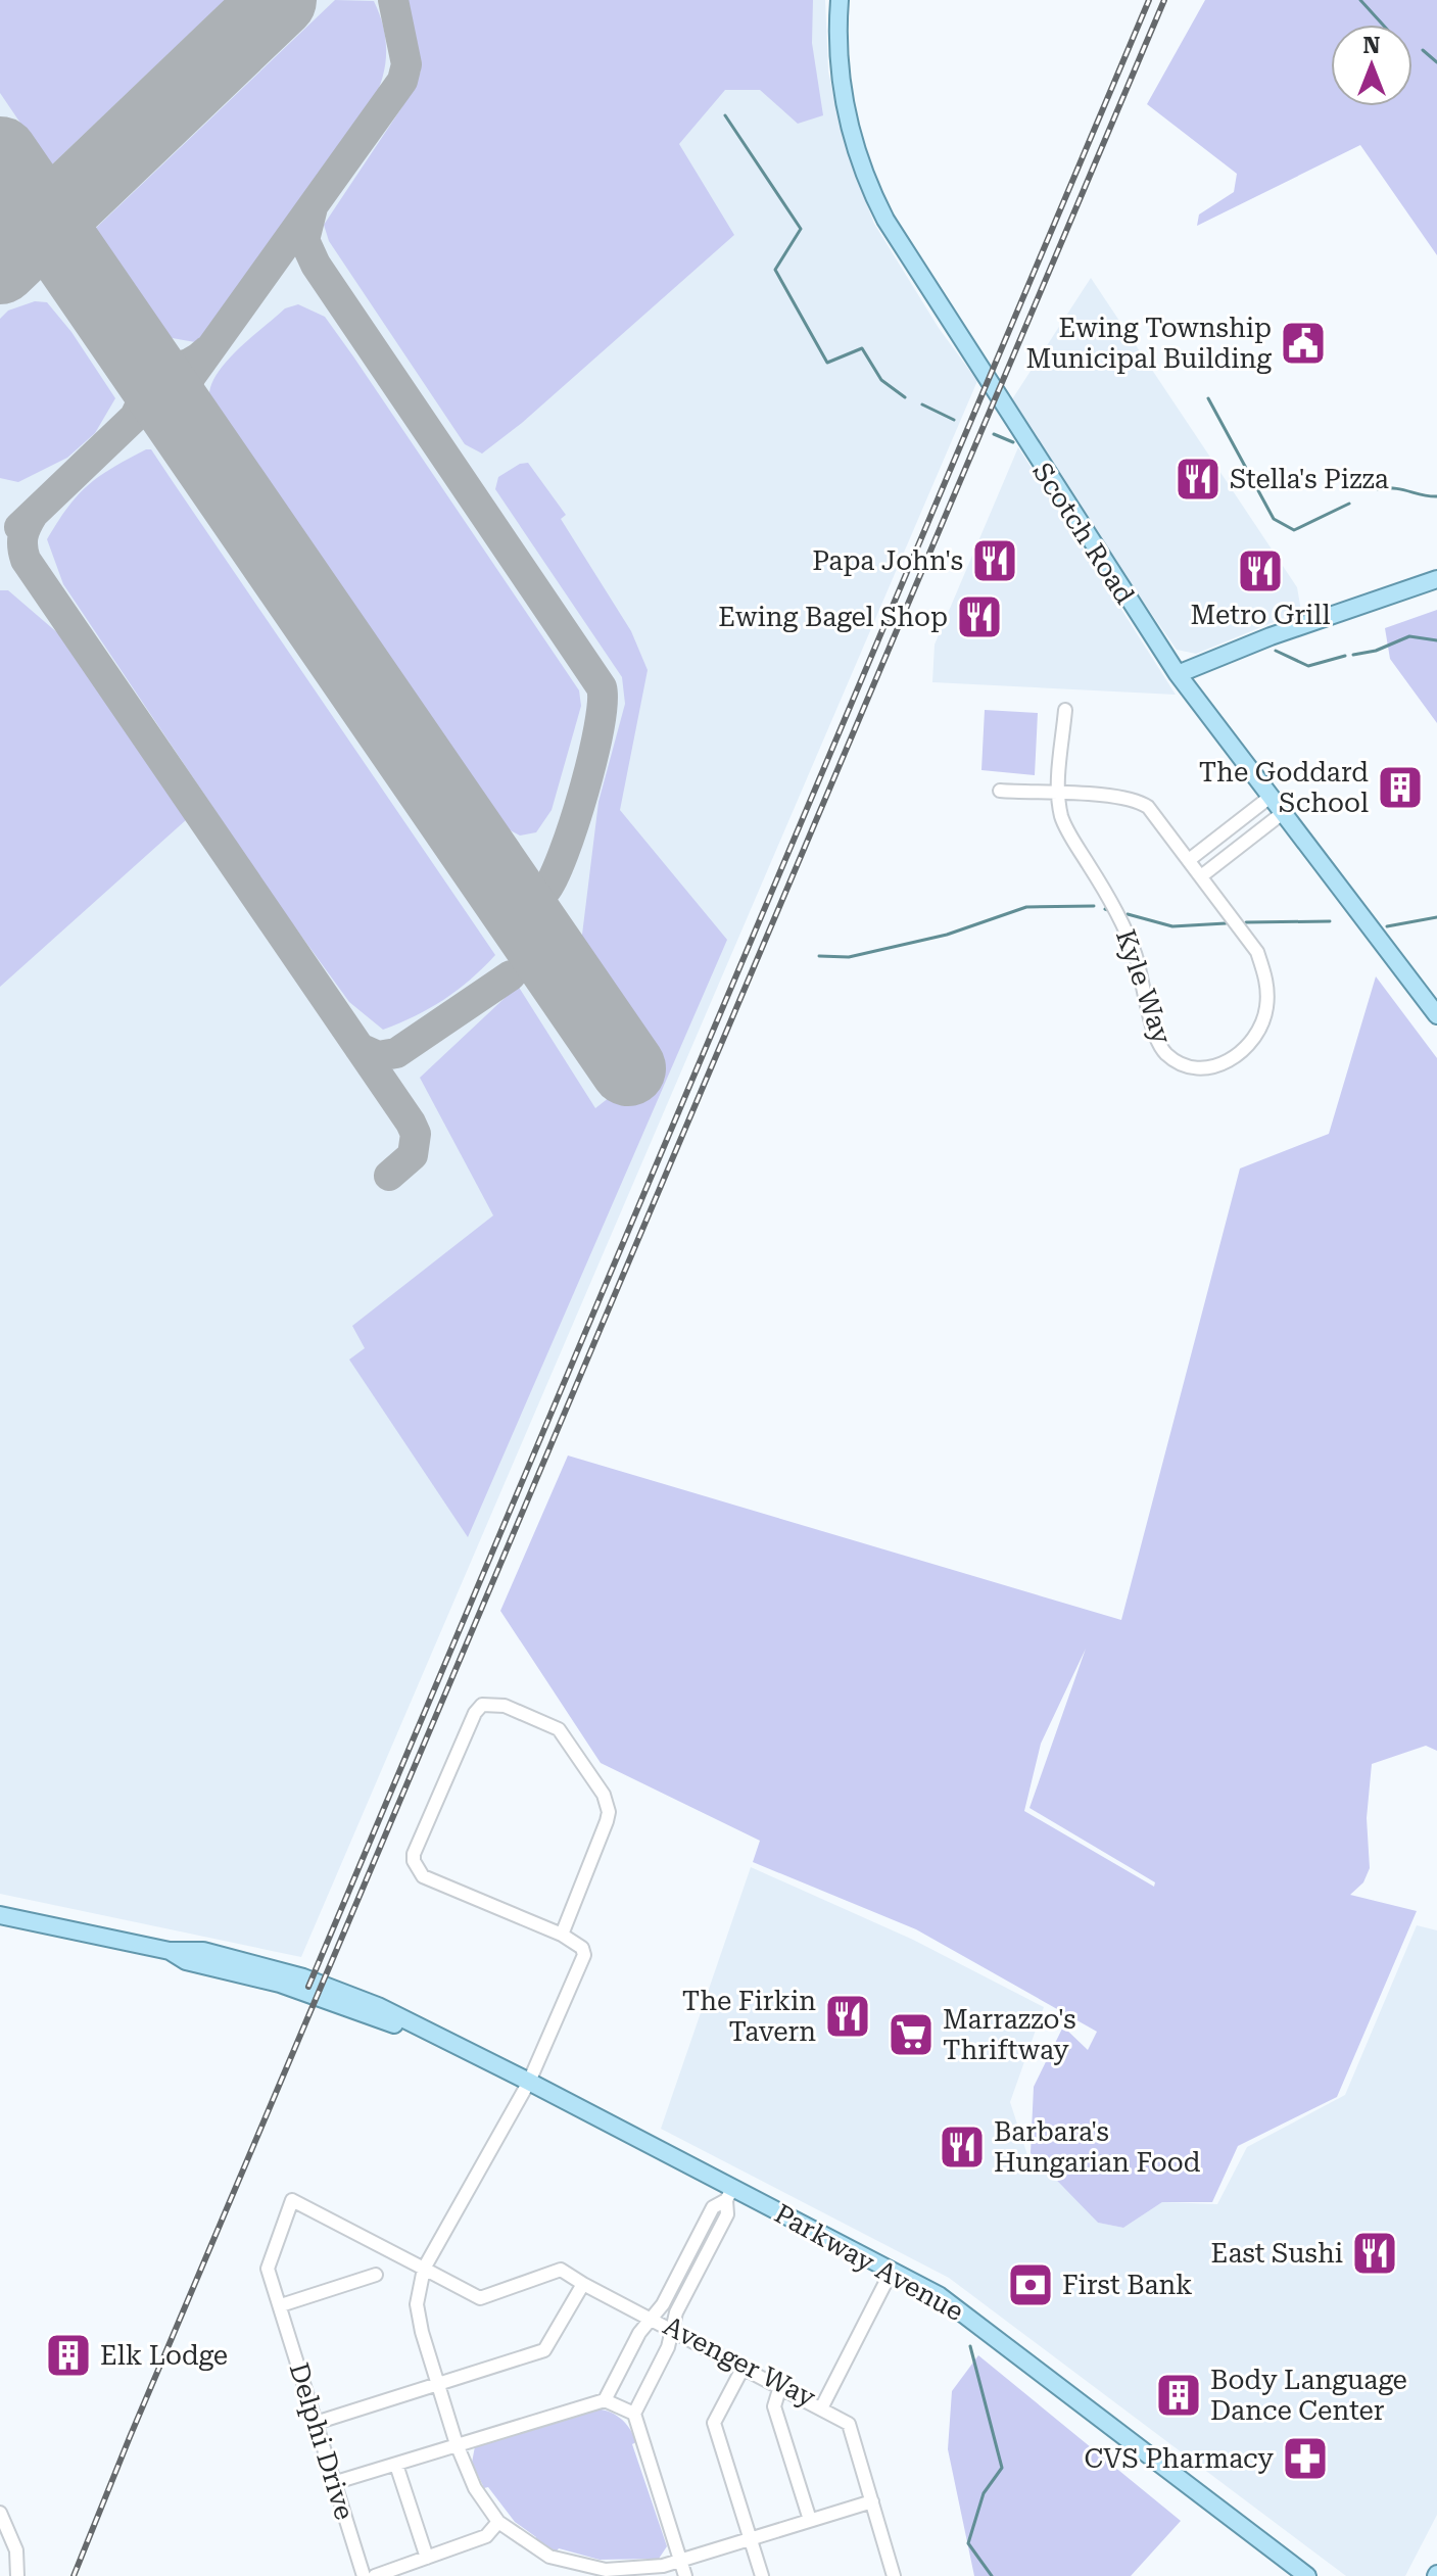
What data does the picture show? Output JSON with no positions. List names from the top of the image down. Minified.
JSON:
{"streets":{"main road":["Scotch Road","Parkway Avenue"],"street":["Kyle Way","Avenger Way","Delphi Drive"]},"crossings":[["Parkway Avenue","Avenger Way"],["Avenger Way","Delphi Drive"]],"places":{"public building":["Ewing Township Municipal Building"],"restaurant":["Stella's Pizza","Papa John's","Metro Grill","Ewing Bagel Shop","The Firkin Tavern","Barbara's Hungarian Food","East Sushi"],"building":["The Goddard School","Elk Lodge","Body Language Dance Center"],"supermarket":["Marrazzo's Thriftway"],"bank":["First Bank"],"pharmacy":["CVS Pharmacy"]},"north":"top"}
